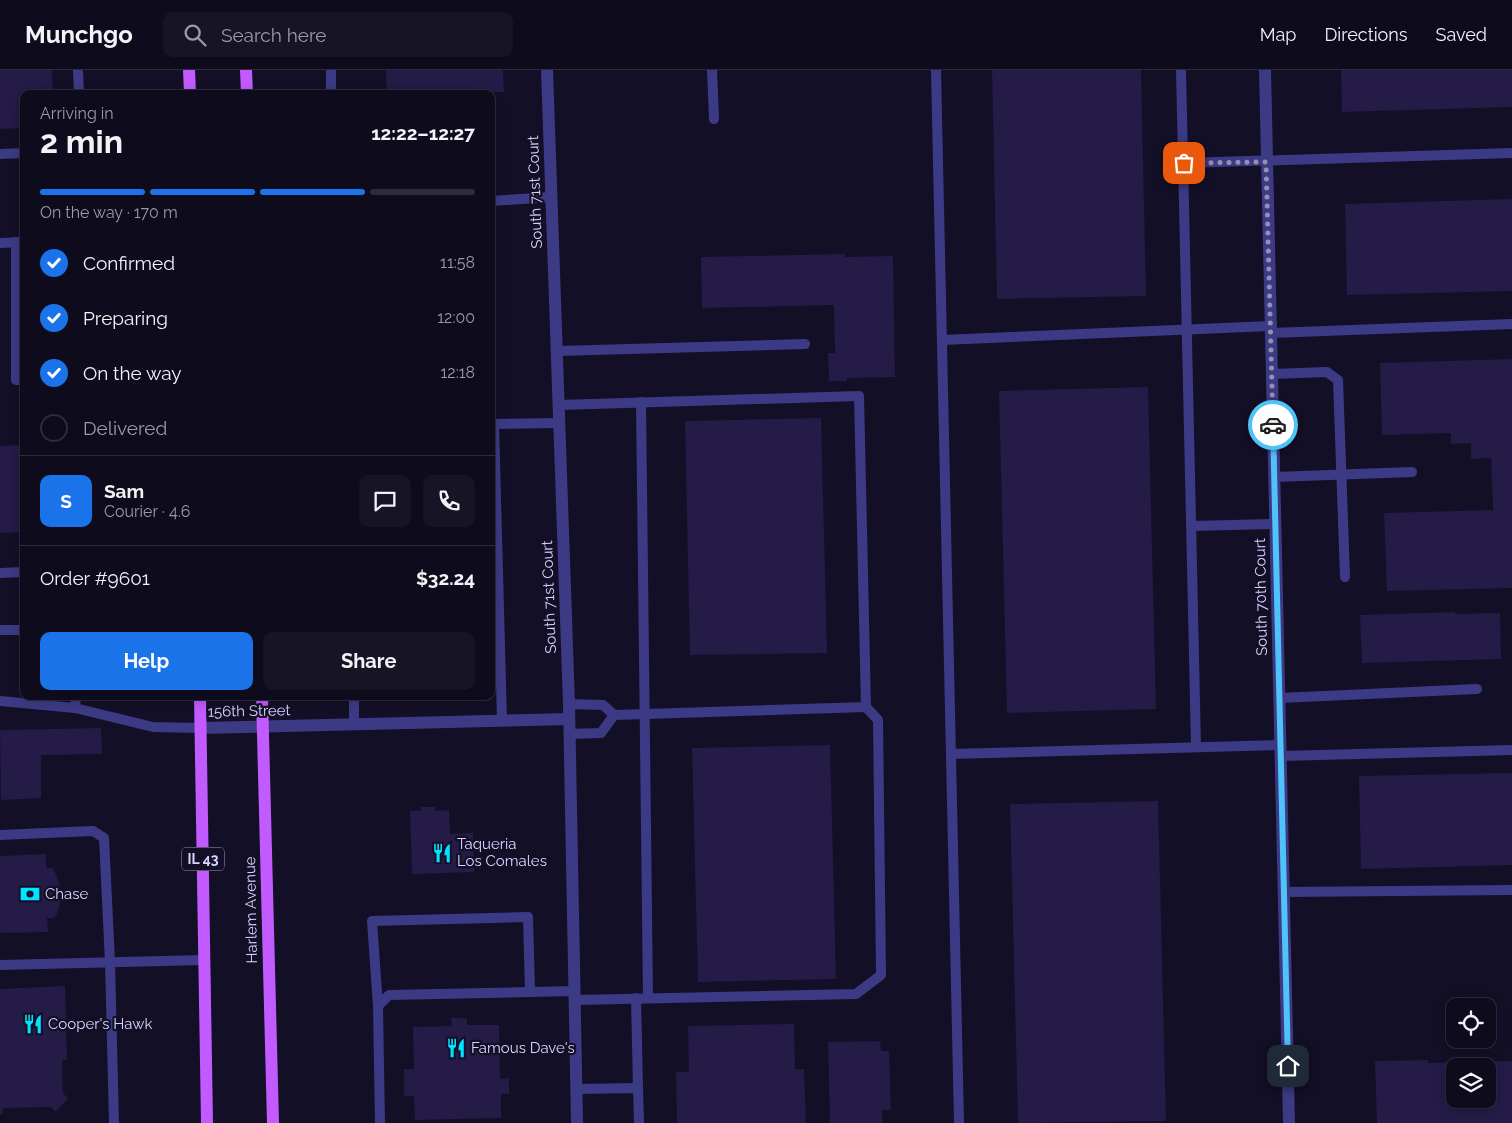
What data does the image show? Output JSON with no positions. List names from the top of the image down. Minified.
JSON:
{"streets":{"main road":["IL 43","Harlem Avenue"],"street":["South 71st Court","South 70th Court","156th Street"]},"crossings":[["South 71st Court","156th Street"],["156th Street","IL 43"],["156th Street","Harlem Avenue"]],"places":{"restaurant":["Taqueria Los Comales","Cooper's Hawk","Famous Dave's"],"bank":["Chase"]},"page":{"header":"Munchgo","search":"Search here","nav":["Map","Directions","Saved"],"heading":["2 min","Arriving in","12:22–12:27"],"panel":["Sam","Courier · 4.6","Order #9601","$32.24"],"bar":"On the way · 170 m","list":[["Confirmed","11:58"],["Preparing","12:00"],["On the way","12:18"],"Delivered"],"round":"S","buttons":["Help","Share"]}}
